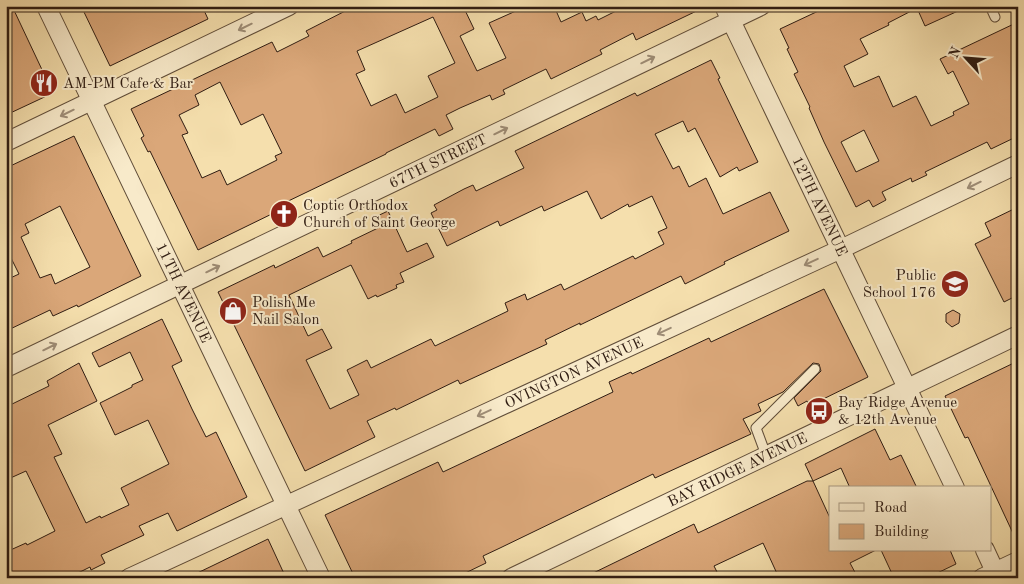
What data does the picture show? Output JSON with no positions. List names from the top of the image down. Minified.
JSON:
{"streets":{"street":["67TH STREET","12TH AVENUE","11TH AVENUE","OVINGTON AVENUE","BAY RIDGE AVENUE"]},"crossings":[["67TH STREET","12TH AVENUE"],["67TH STREET","11TH AVENUE"],["12TH AVENUE","OVINGTON AVENUE"],["12TH AVENUE","BAY RIDGE AVENUE"],["11TH AVENUE","OVINGTON AVENUE"]],"one_way":["67TH STREET","OVINGTON AVENUE"],"places":{"restaurant":["AM-PM Cafe & Bar"],"church":["Coptic Orthodox Church of Saint George"],"school or university":["Public School 176"],"shop":["Polish Me Nail Salon"],"bus stop":["Bay Ridge Avenue & 12th Avenue"]},"legend":["Road","Building"],"north":"top left"}
